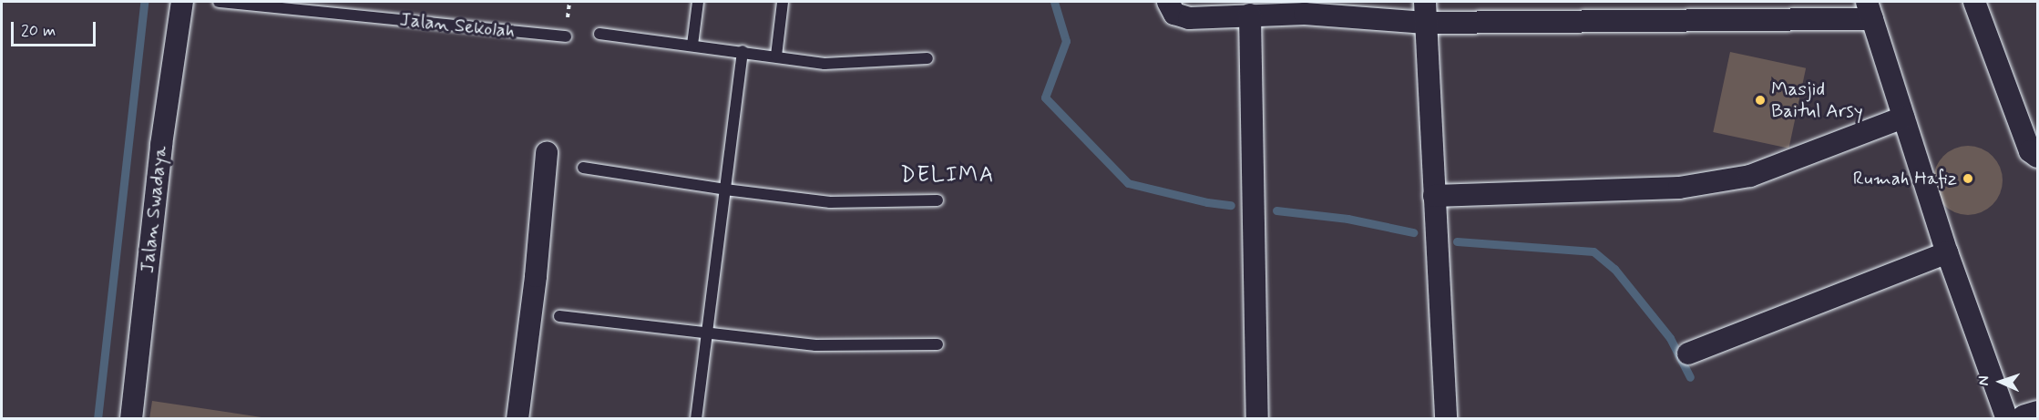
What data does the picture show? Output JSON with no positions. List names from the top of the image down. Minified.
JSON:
{"streets":{"street":["Jalan Swadaya"],"lane":["Jalan Sekolah"]},"districts":["DELIMA"],"places":["Masjid Baitul Arsy","Rumah Hafiz"],"scale_bar":"20 m","north":"left"}
